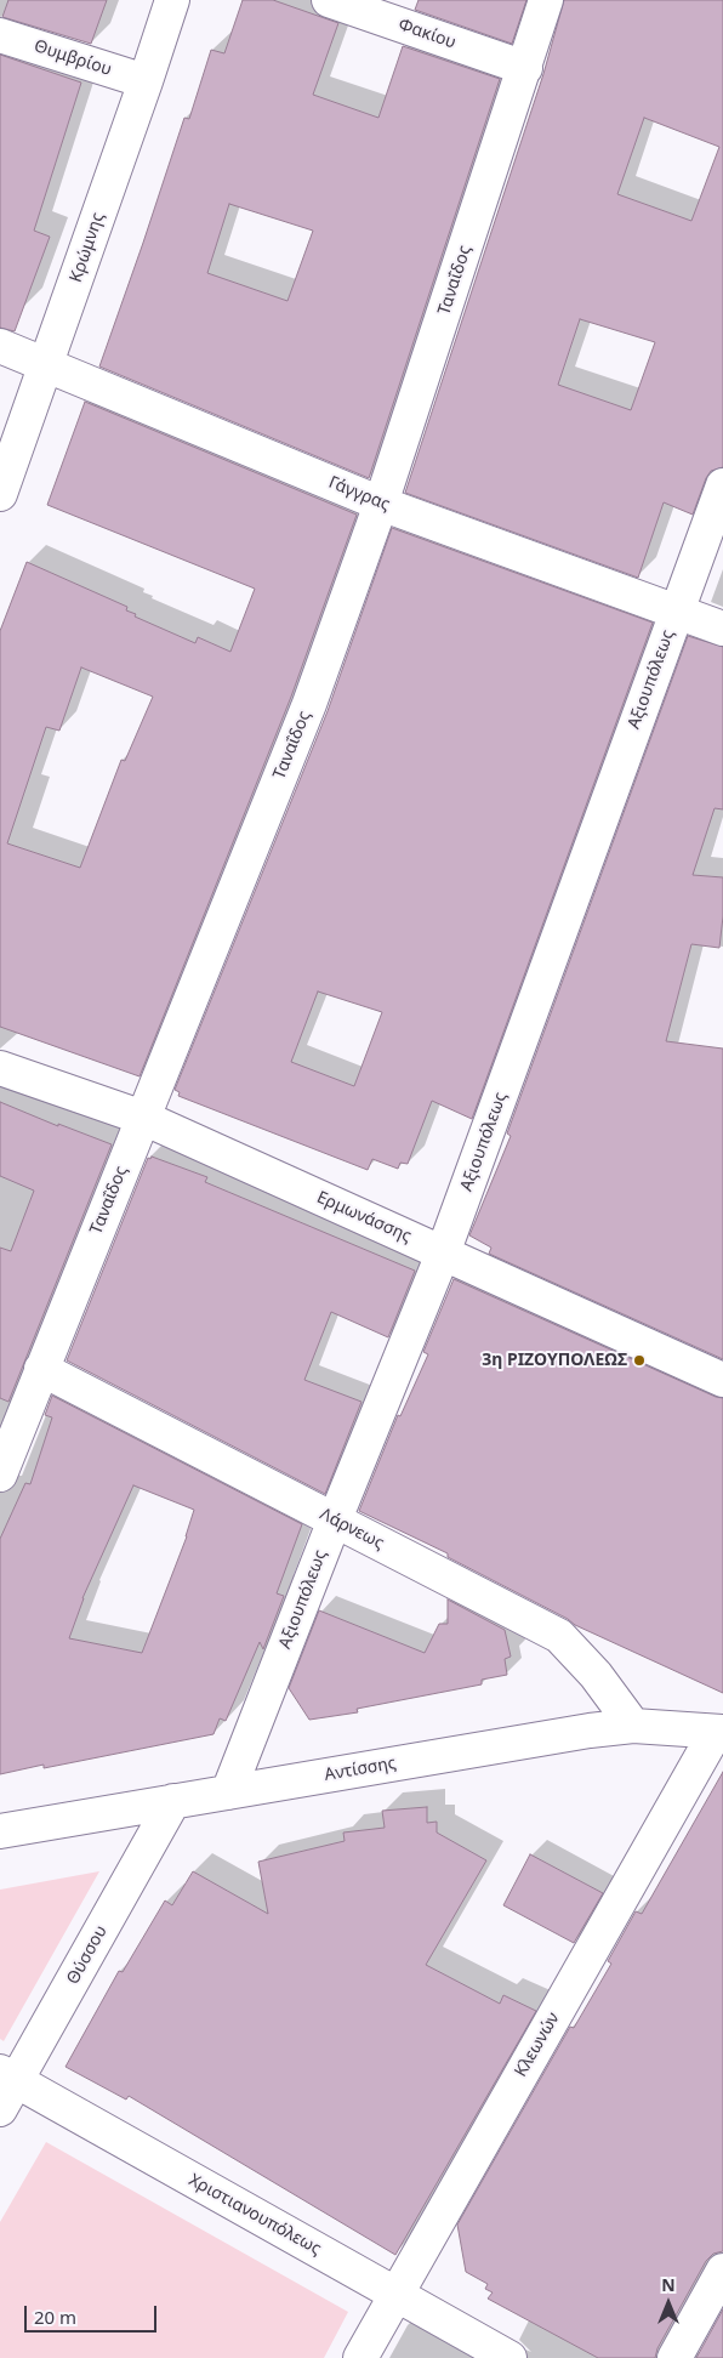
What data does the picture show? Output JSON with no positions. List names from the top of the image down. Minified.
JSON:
{"streets":{"street":["Φακίου","Θυμβρίου","Κρώμνης","Ταναΐδος","Γάγγρας","Αξιουπόλεως","Ερμωνάσσης","Λάρνεως","Αντίσσης","Θύσσου","Κλεωνών","Χριστιανουπόλεως"]},"crossings":[["Φακίου","Ταναΐδος"],["Θυμβρίου","Κρώμνης"],["Κρώμνης","Γάγγρας"],["Ταναΐδος","Γάγγρας"],["Ταναΐδος","Ερμωνάσσης"],["Ταναΐδος","Λάρνεως"],["Γάγγρας","Αξιουπόλεως"],["Αξιουπόλεως","Ερμωνάσσης"],["Αξιουπόλεως","Λάρνεως"],["Αξιουπόλεως","Αντίσσης"],["Λάρνεως","Αντίσσης"],["Αντίσσης","Θύσσου"],["Αντίσσης","Κλεωνών"],["Θύσσου","Χριστιανουπόλεως"],["Κλεωνών","Χριστιανουπόλεως"]],"places":["3η ΡΙΖΟΥΠΟΛΕΩΣ"],"scale_bar":"20 m","north":"top"}
